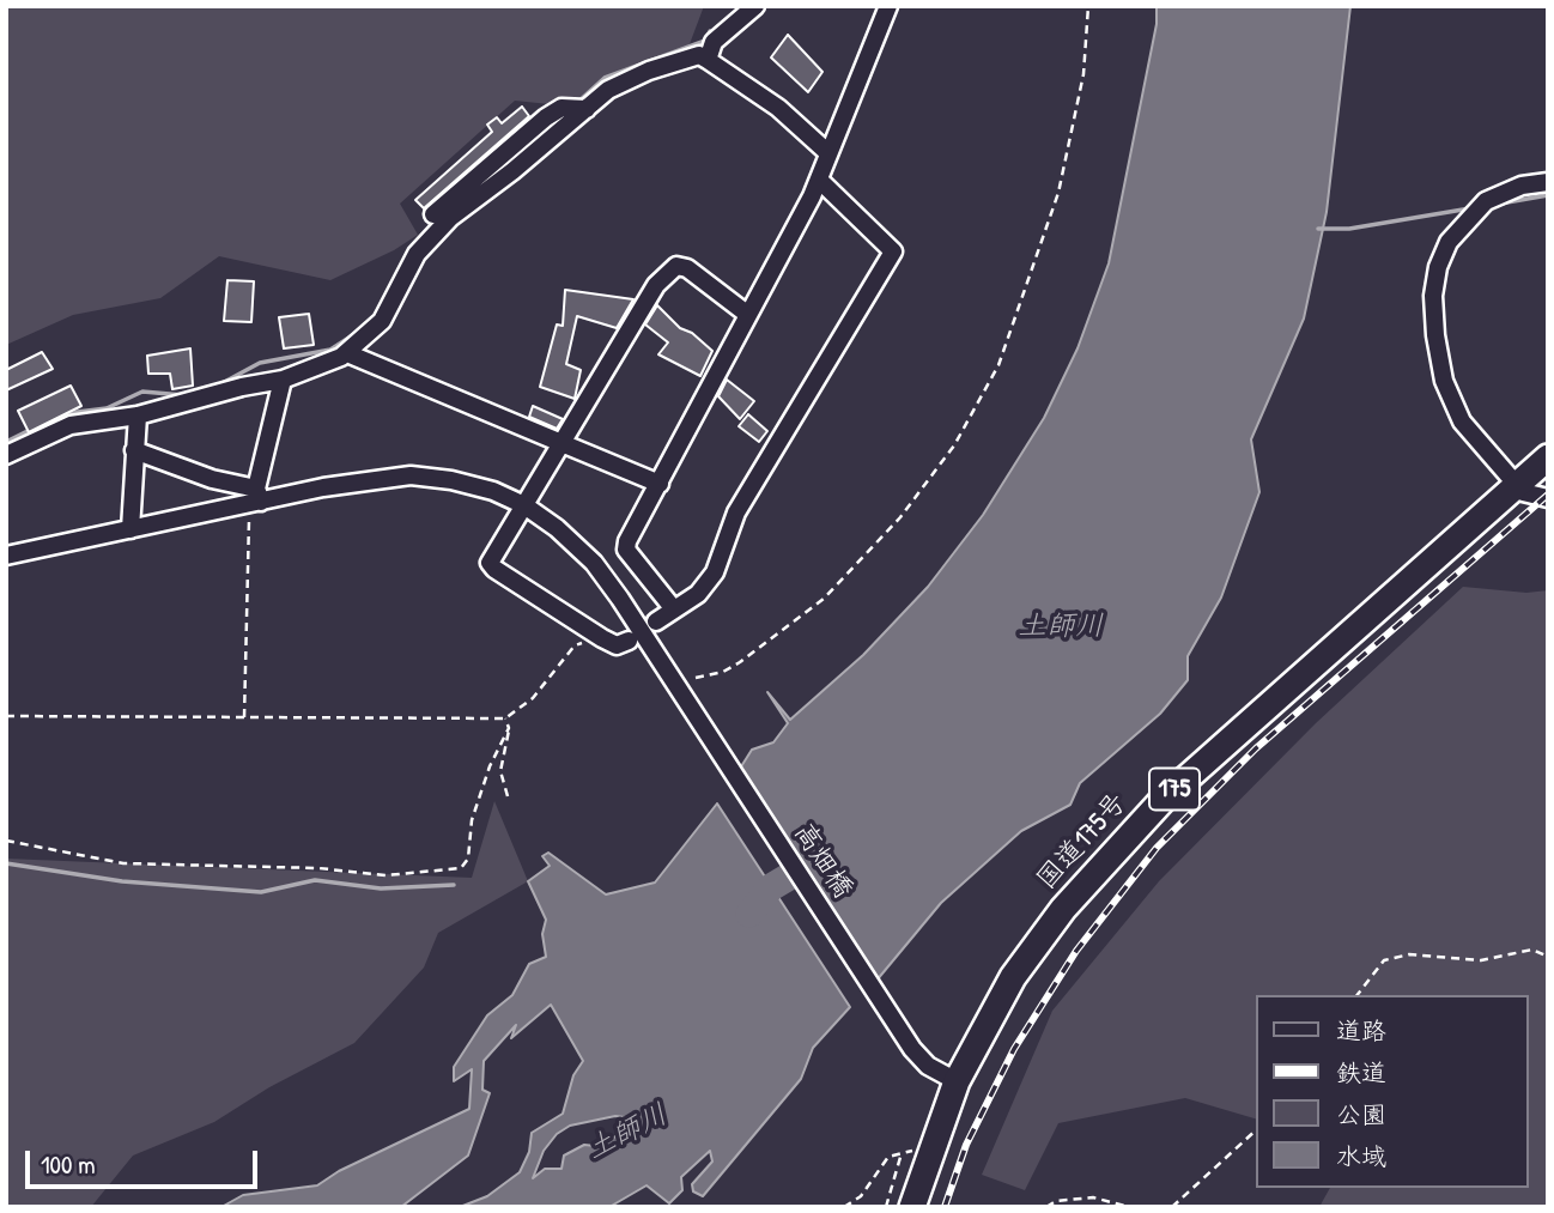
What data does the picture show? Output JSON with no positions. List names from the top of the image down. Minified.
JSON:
{"streets":{"highway":["175","国道175号"],"street":["高畑橋"]},"crossings":[["国道175号","高畑橋"]],"water":["土師川"],"legend":["道路","鉄道","公園","水域"],"scale_bar":"100 m"}
